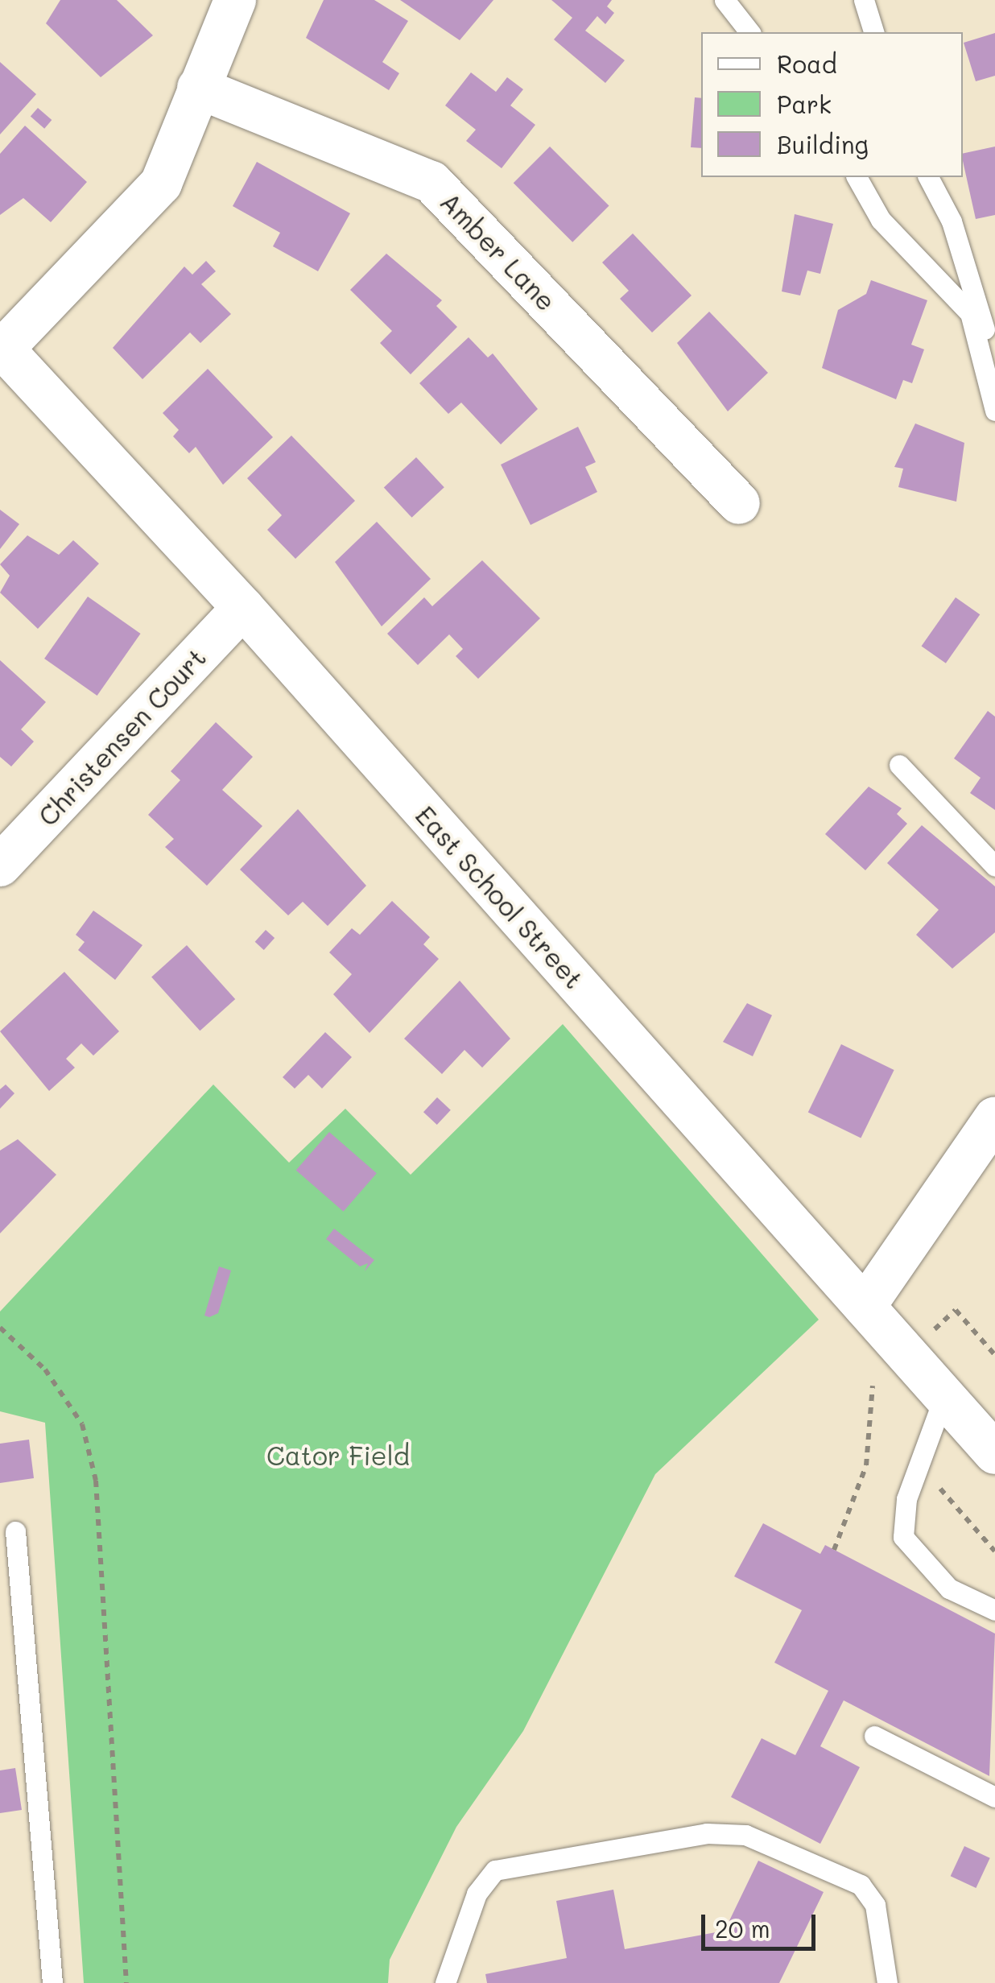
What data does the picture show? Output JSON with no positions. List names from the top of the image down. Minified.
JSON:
{"streets":{"street":["Amber Lane","Christensen Court","East School Street"]},"crossings":[["Christensen Court","East School Street"]],"parks":["Cator Field"],"legend":["Road","Park","Building"],"scale_bar":"20 m"}
